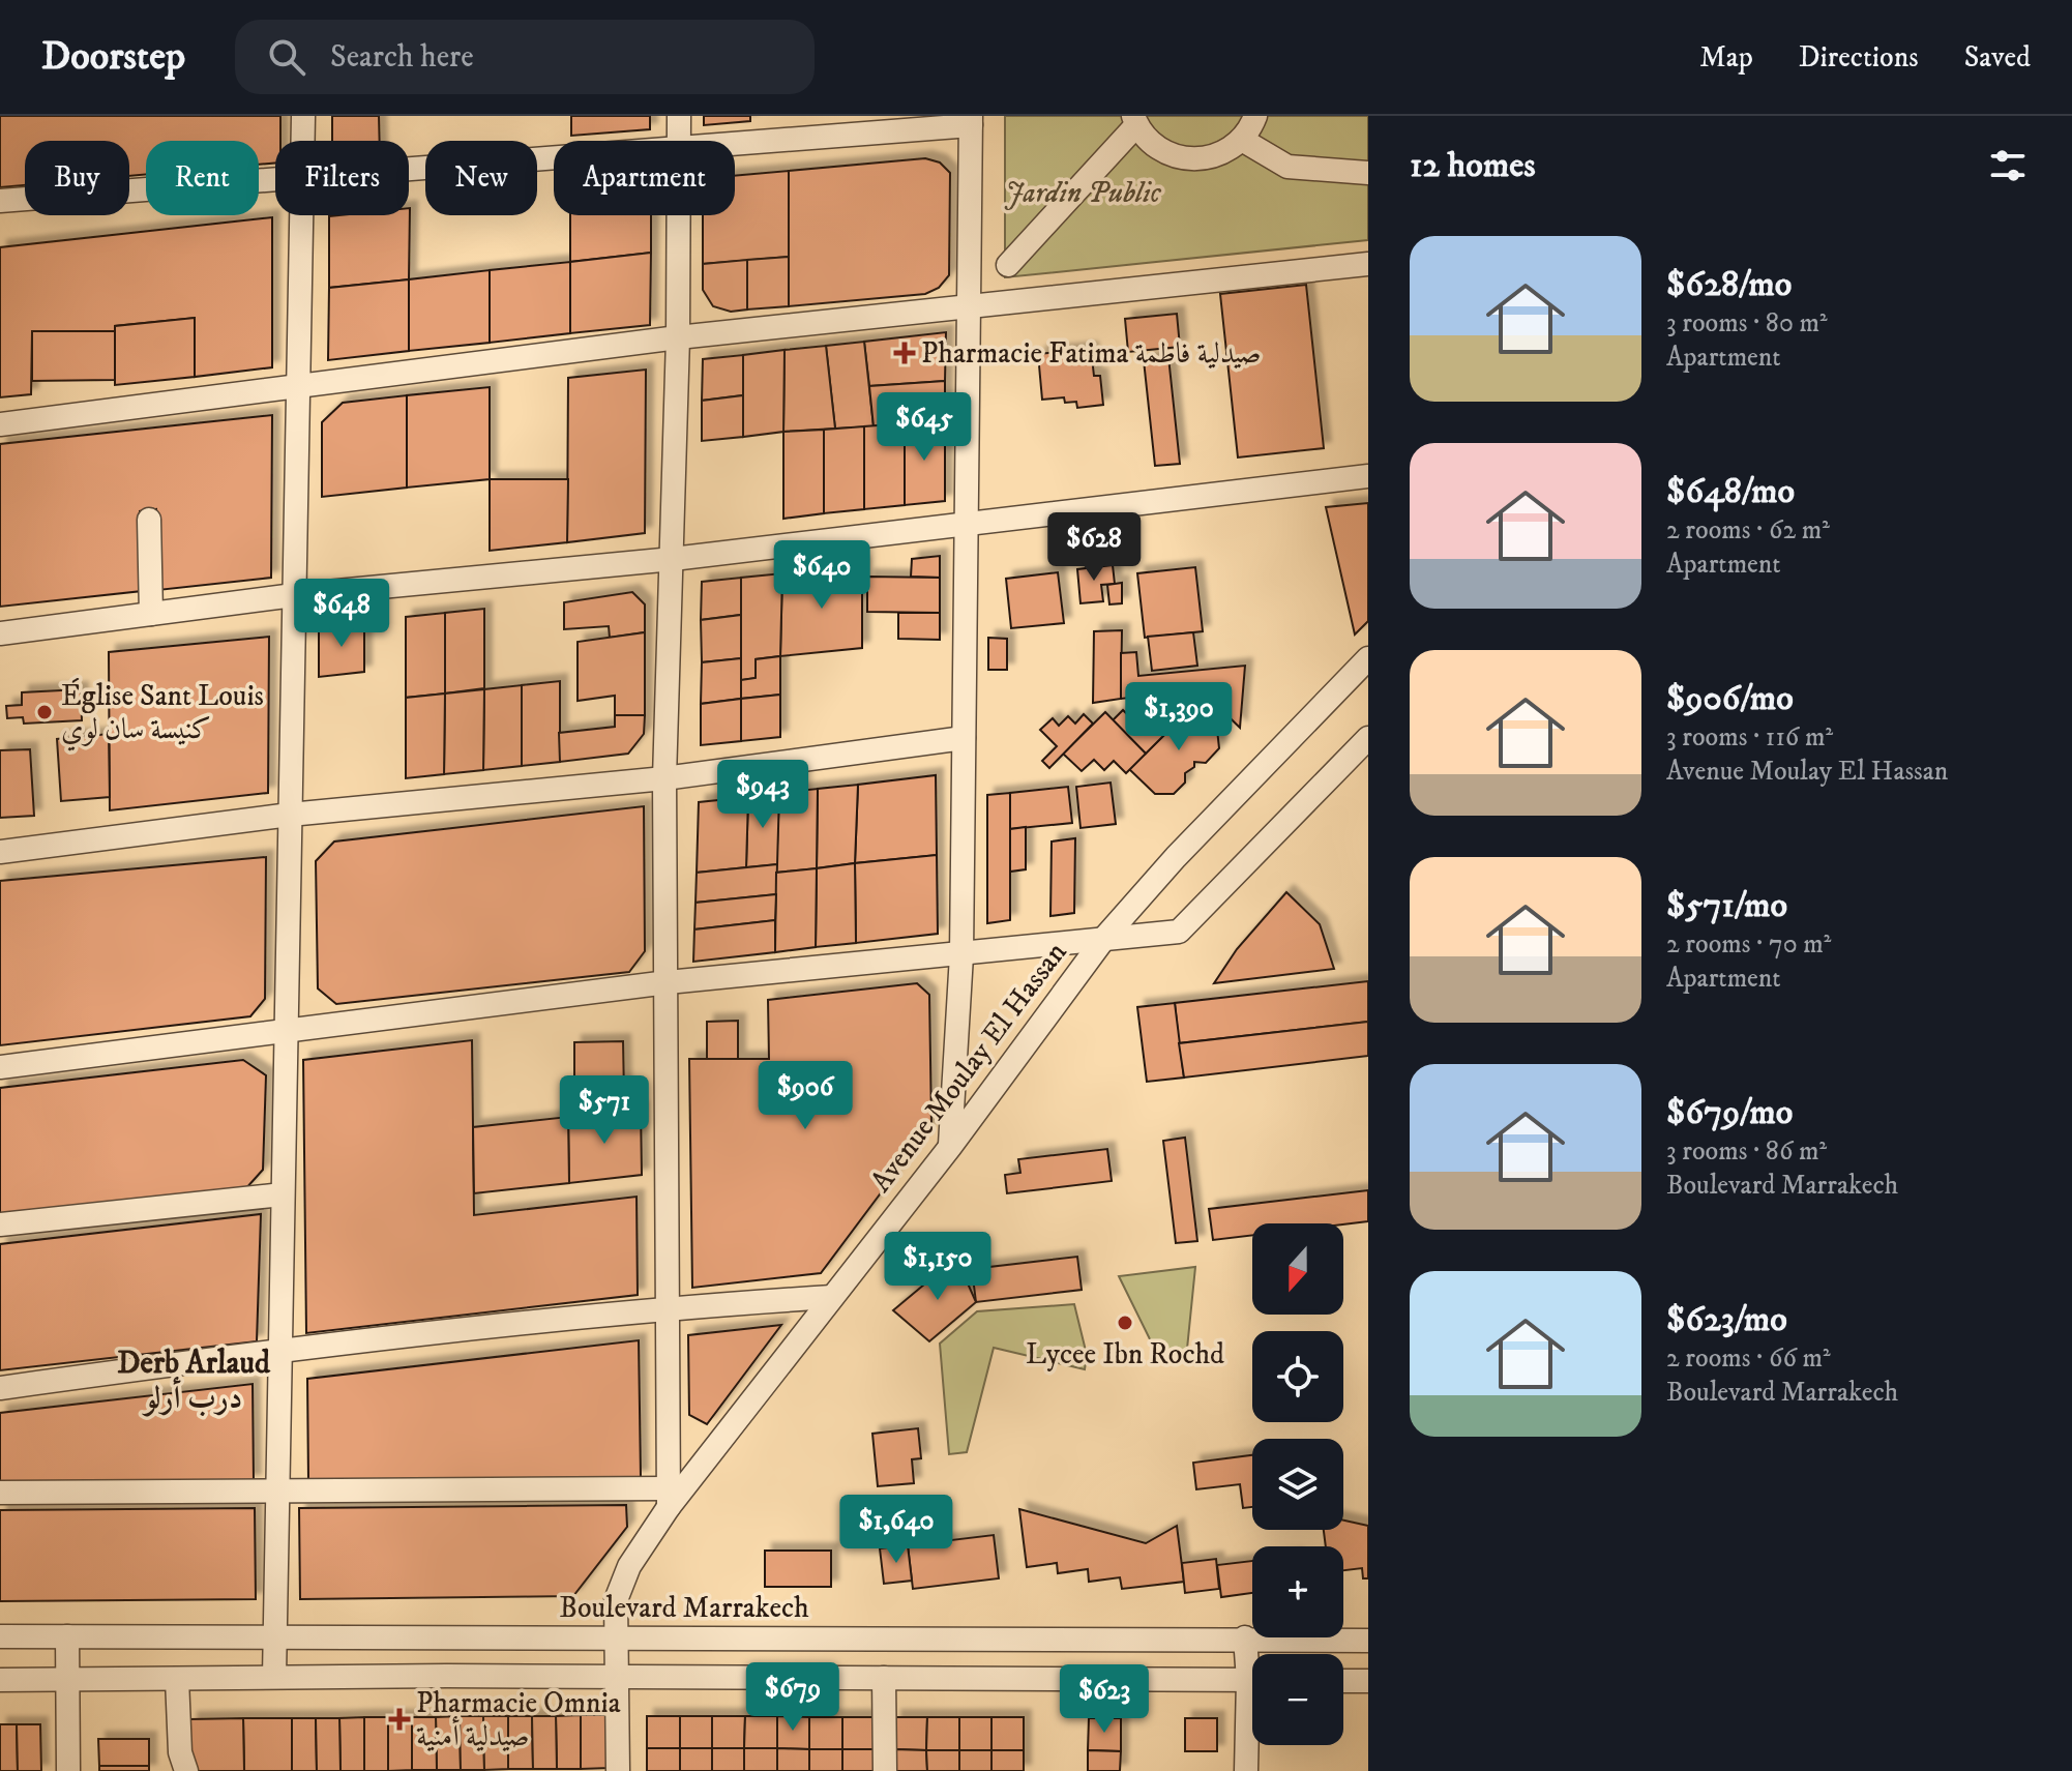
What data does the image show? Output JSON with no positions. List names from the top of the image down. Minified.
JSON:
{"streets":{"street":["Avenue Moulay El Hassan","Boulevard Marrakech"]},"crossings":[["Avenue Moulay El Hassan","Boulevard Marrakech"]],"districts":["Derb Arlaud درب أرلو"],"parks":["Jardin Public"],"places":{"health":["Pharmacie Fatima صيدلية فاطمة","Pharmacie Omnia صيدلية أمنية"],"other":["Église Sant Louis كنيسة سان لوي","Lycee Ibn Rochd"]},"north":"bottom","page":{"header":"Doorstep","search":"Search here","nav":["Map","Directions","Saved"],"heading":"12 homes","chip":["Buy","Rent","Filters","New","Apartment"],"list":[{"name":"$628/mo","note":"3 rooms · 80 m² · Apartment"},{"name":"$648/mo","note":"2 rooms · 62 m² · Apartment"},{"name":"$906/mo","note":"3 rooms · 116 m² · Avenue Moulay El Hassan"},{"name":"$571/mo","note":"2 rooms · 70 m² · Apartment"},{"name":"$679/mo","note":"3 rooms · 86 m² · Boulevard Marrakech"},{"name":"$623/mo","note":"2 rooms · 66 m² · Boulevard Marrakech"}],"price":["$645","$628","$640","$648","$1,390","$943","$906","$571","$1,150","$1,640","$679","$623"],"map_buttons":["+","−"]}}
